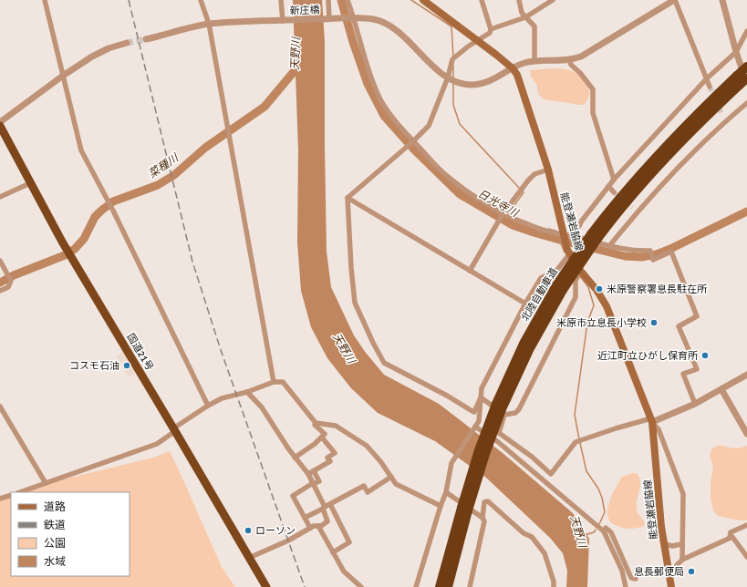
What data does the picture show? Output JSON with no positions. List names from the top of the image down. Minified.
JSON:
{"streets":{"highway":["北陸自動車道","国道21号"],"main road":["能登瀬岩脇線"],"street":["新庄橋"]},"crossings":[["新庄橋","能登瀬岩脇線"]],"water":["天野川","菜種川","日光寺川"],"places":["米原警察署息長駐在所","米原市立息長小学校","近江町立ひがし保育所","コスモ石油","ローソン","息長郵便局"],"legend":["道路","鉄道","公園","水域"]}
